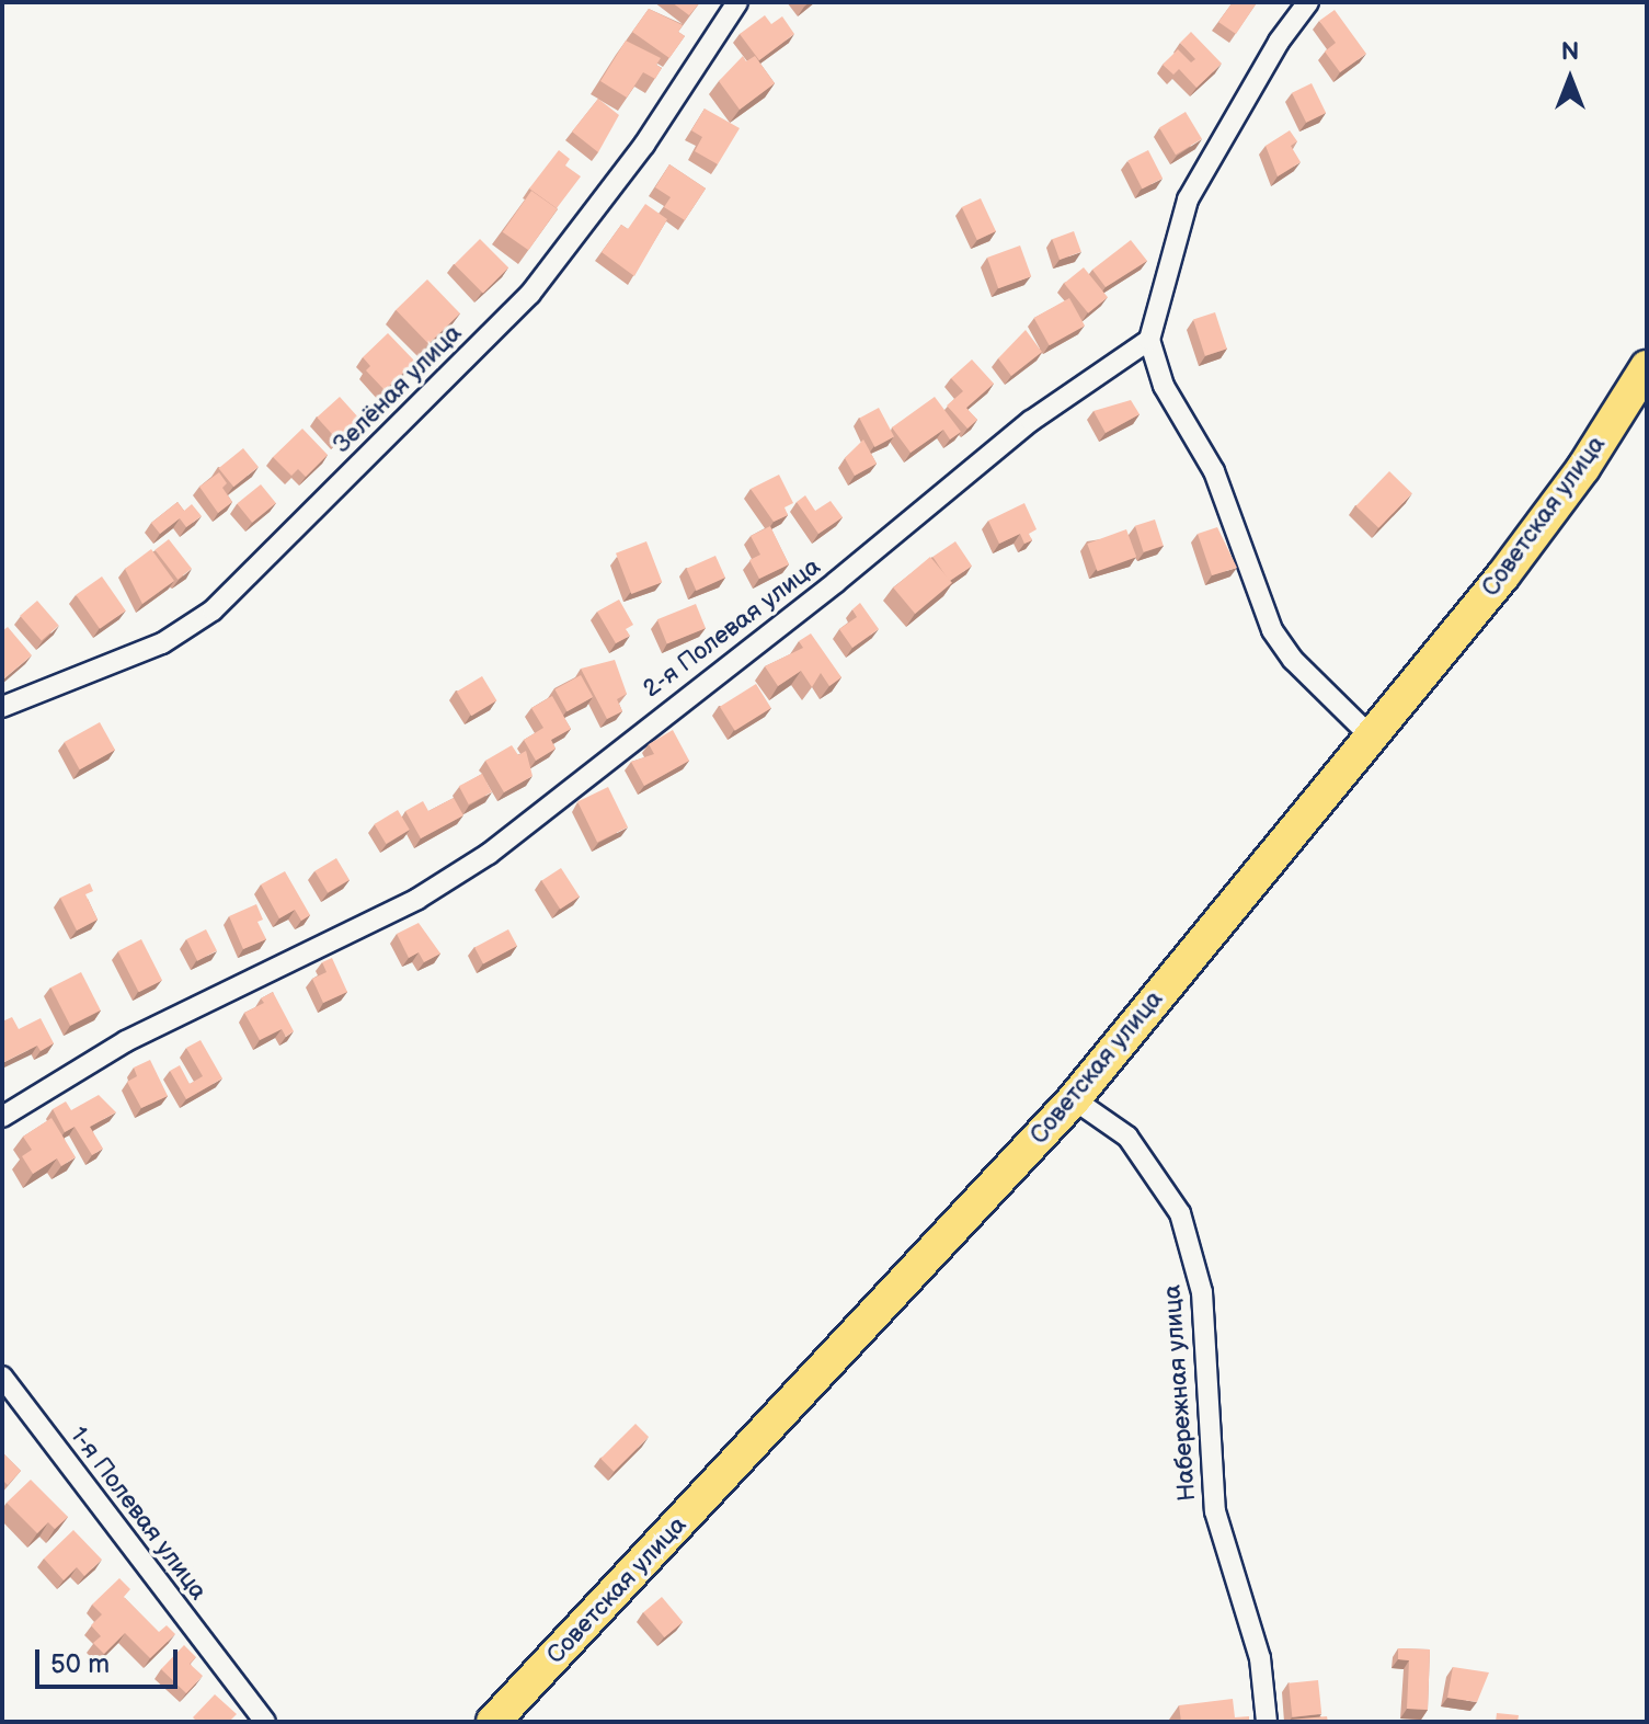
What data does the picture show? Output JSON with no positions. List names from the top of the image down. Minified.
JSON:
{"streets":{"main road":["Советская улица"],"street":["Зелёная улица","2-я Полевая улица","Набережная улица","1-я Полевая улица"]},"crossings":[["Советская улица","Набережная улица"]],"scale_bar":"50 m","north":"top"}
